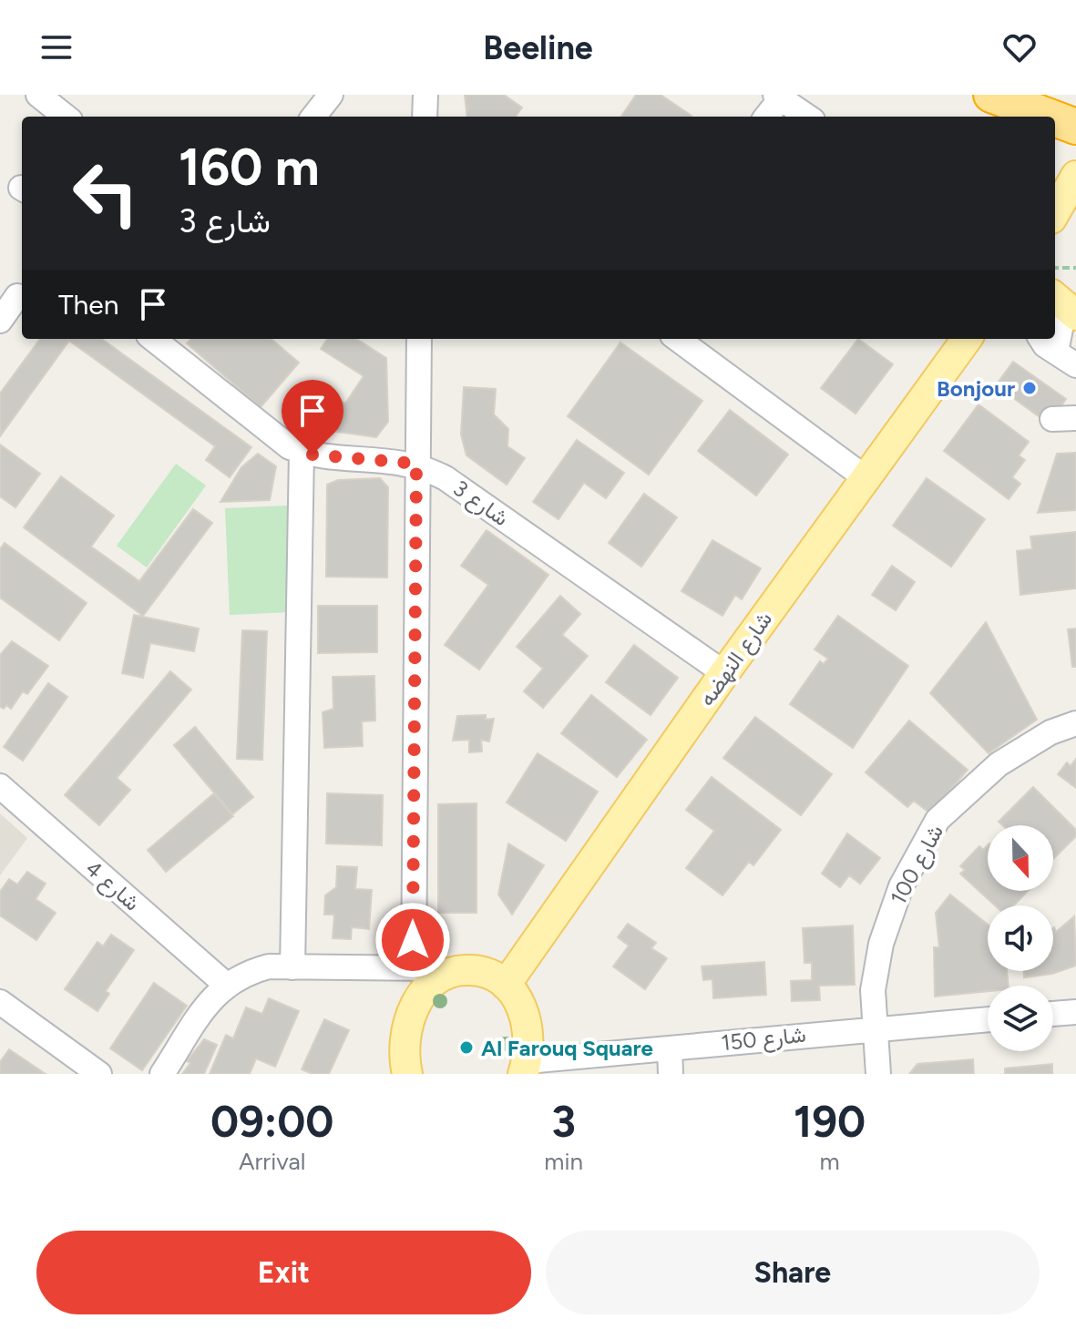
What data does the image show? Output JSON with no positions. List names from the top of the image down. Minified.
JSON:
{"streets":{"main road":["شارع النهضه"],"street":["شارع 3","شارع 100","شارع 4","شارع 150"]},"crossings":[["شارع 3","شارع النهضه"],["شارع 100","شارع 150"]],"places":["Bonjour","Al Farouq Square"],"north":"bottom","page":{"header":"Beeline","turn":["160 m","شارع 3"],"then":"Then","eta":["09:00","Arrival","3","min","190","m"],"buttons":["Exit","Share"]}}
